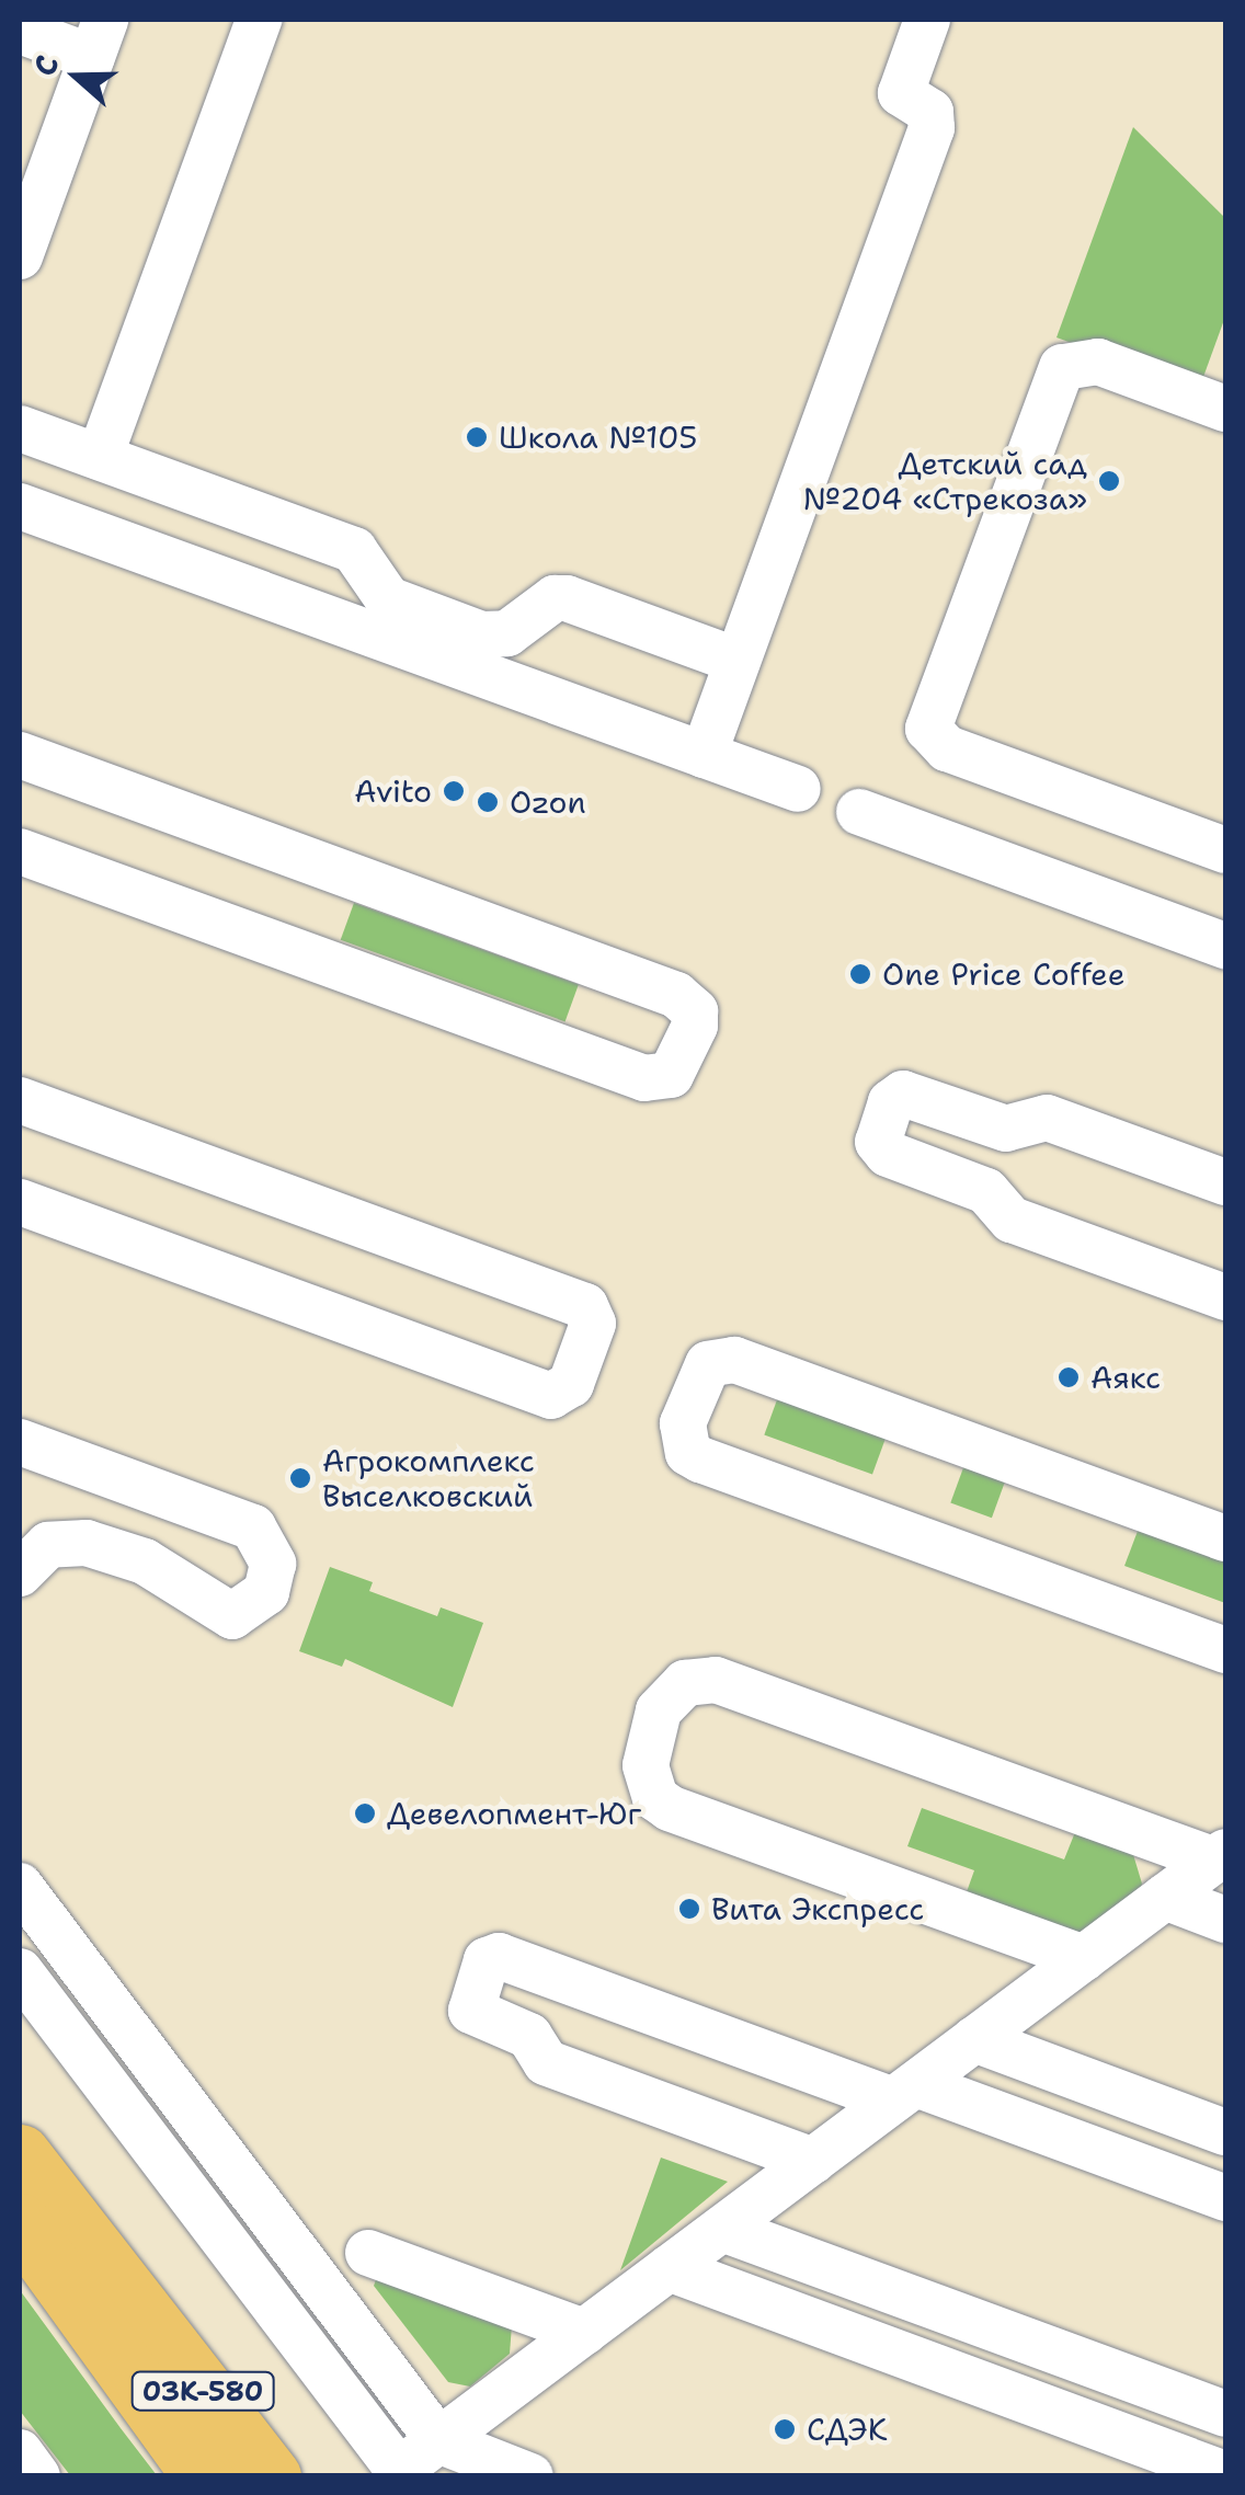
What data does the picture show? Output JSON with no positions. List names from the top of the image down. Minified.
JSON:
{"streets":{"highway":["03К-580"]},"places":["Школа №105","Детский сад №204 «Стрекоза»","Avito","Ozon","One Price Coffee","Аякс","Агрокомплекс Выселковский","Девелопмент-Юг","Вита Экспресс","СДЭК"],"north":"left"}
